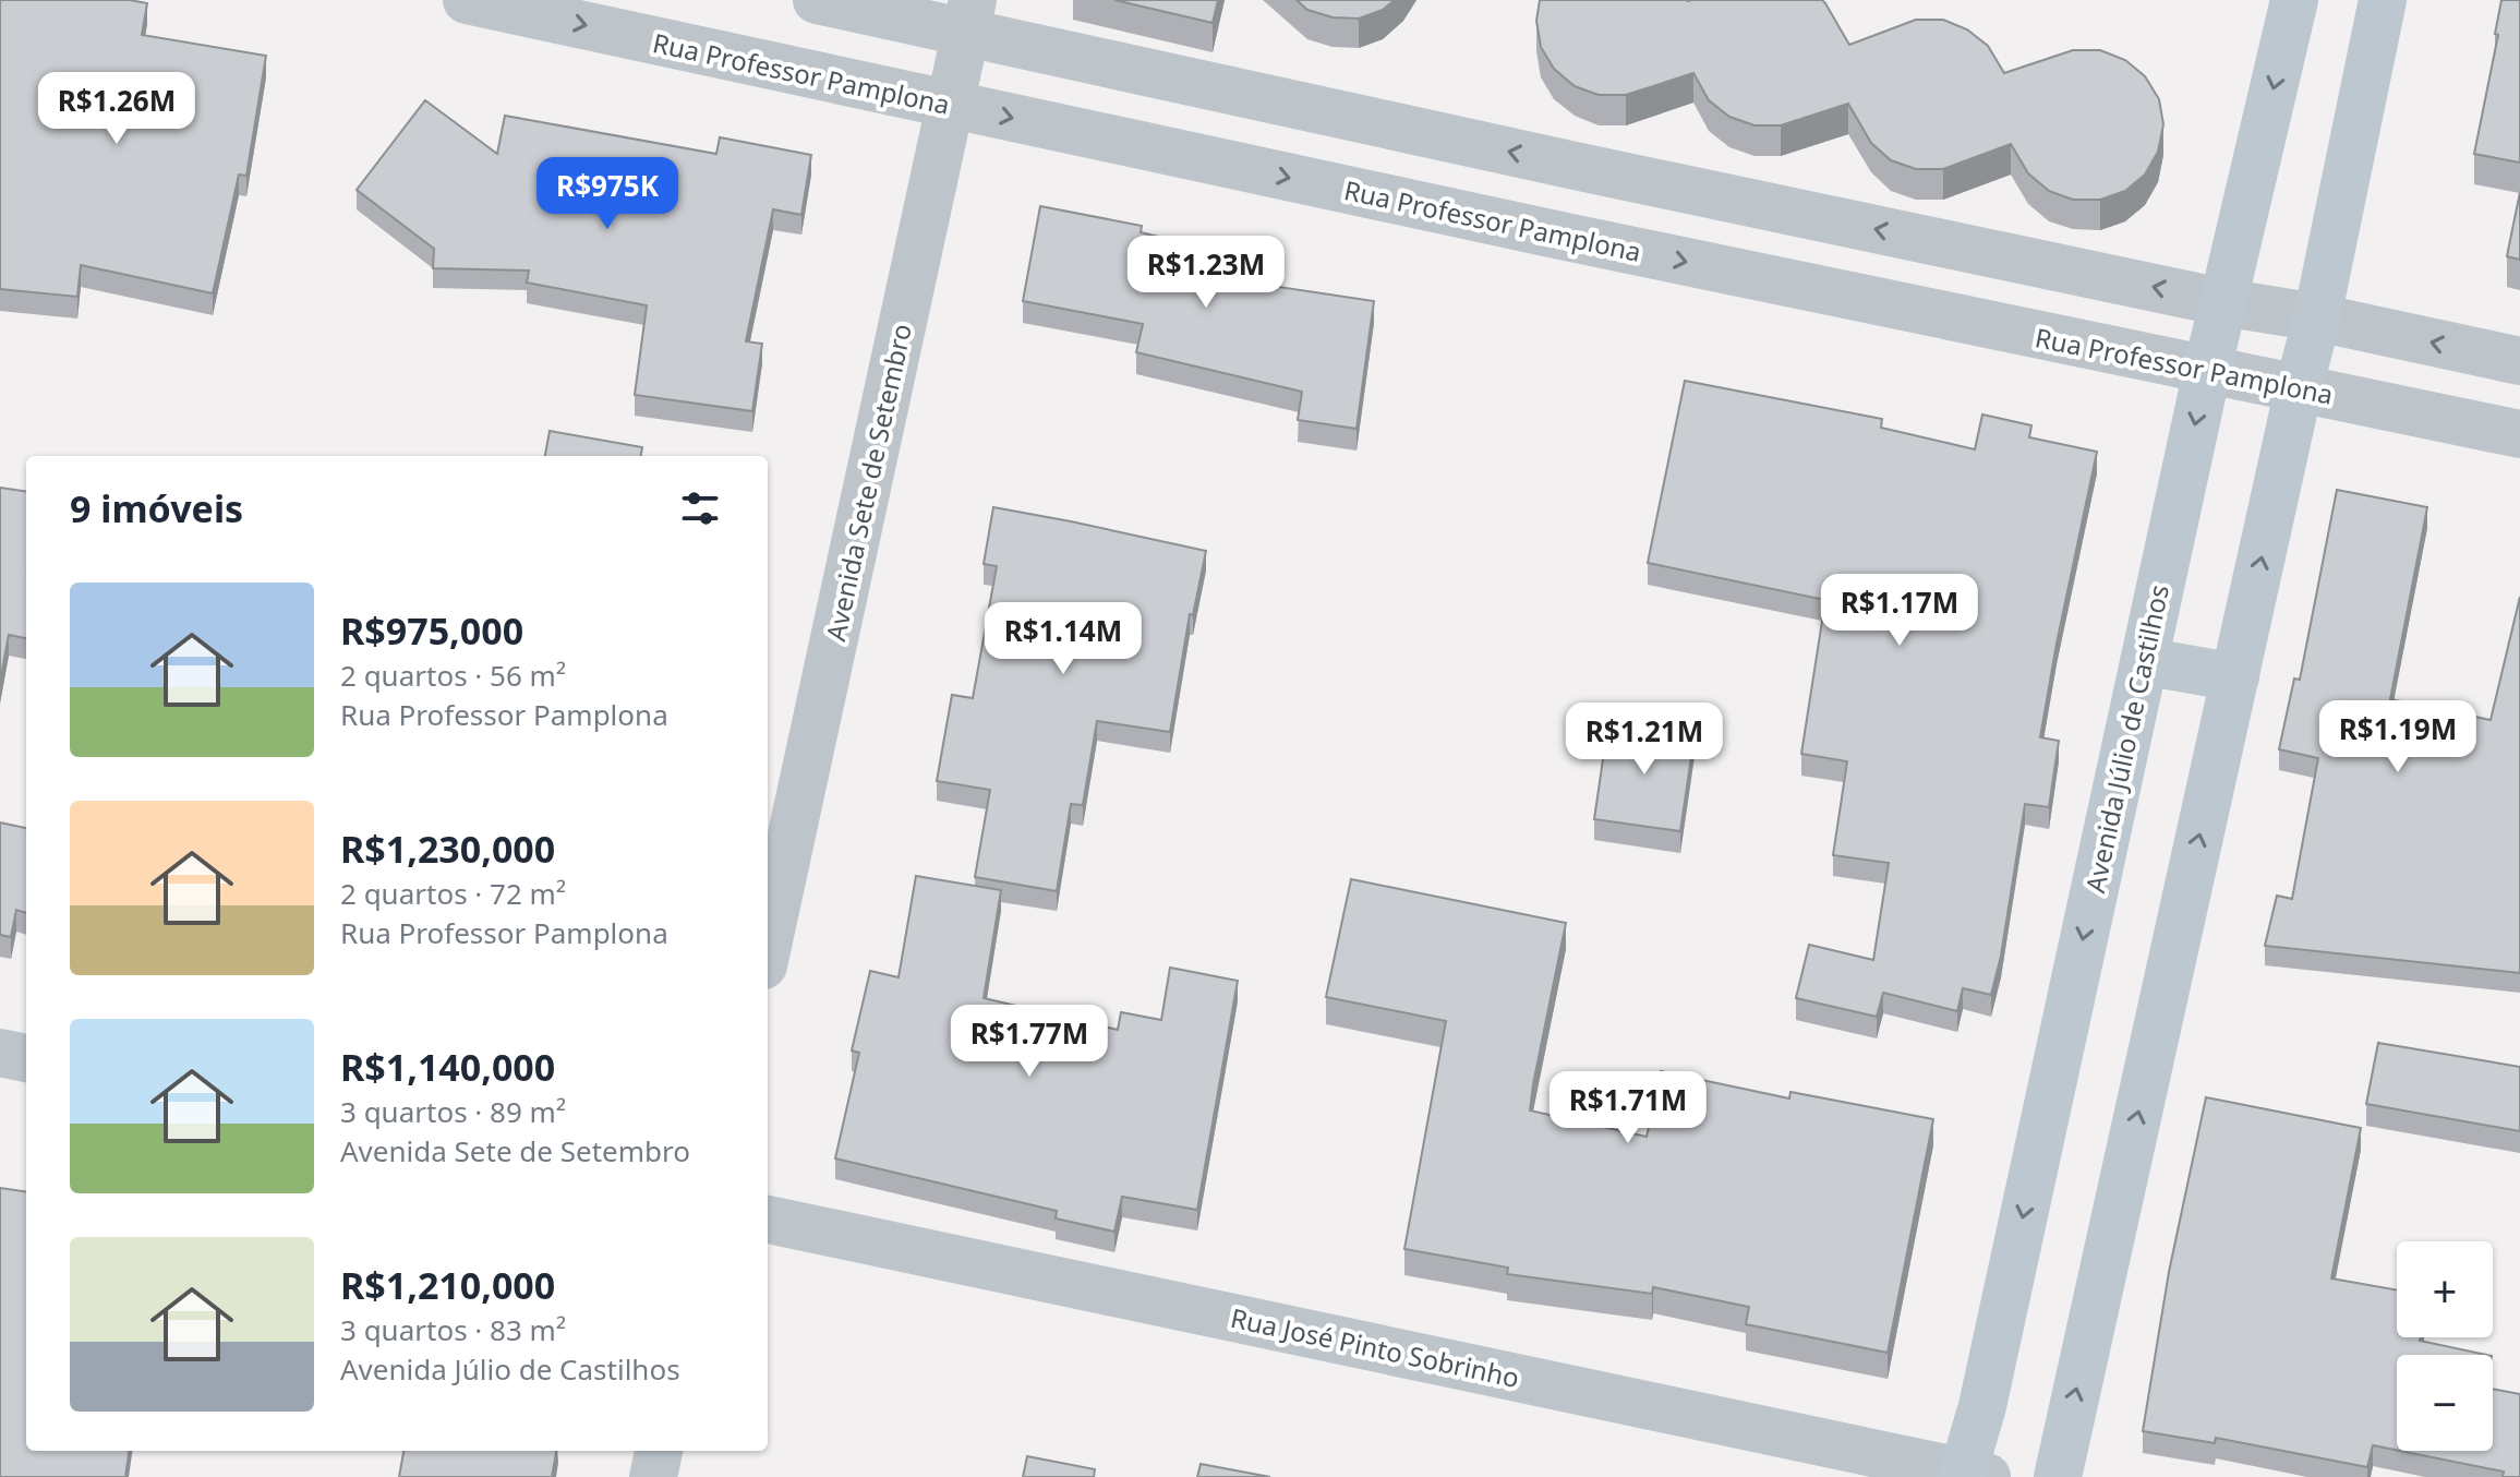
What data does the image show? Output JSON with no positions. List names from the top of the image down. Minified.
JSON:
{"streets":{"street":["Rua Professor Pamplona","Avenida Sete de Setembro","Avenida Júlio de Castilhos","Rua José Pinto Sobrinho"]},"crossings":[["Rua Professor Pamplona","Avenida Sete de Setembro"],["Rua Professor Pamplona","Avenida Júlio de Castilhos"],["Avenida Júlio de Castilhos","Rua José Pinto Sobrinho"]],"page":{"price":["R$1.26M","R$975K","R$1.23M","R$1.17M","R$1.14M","R$1.19M","R$1.21M","R$1.77M","R$1.71M"],"heading":"9 imóveis","list":[{"name":"R$975,000","note":"2 quartos · 56 m² · Rua Professor Pamplona"},{"name":"R$1,230,000","note":"2 quartos · 72 m² · Rua Professor Pamplona"},{"name":"R$1,140,000","note":"3 quartos · 89 m² · Avenida Sete de Setembro"},{"name":"R$1,210,000","note":"3 quartos · 83 m² · Avenida Júlio de Castilhos"}],"map_buttons":["+","−"]}}
